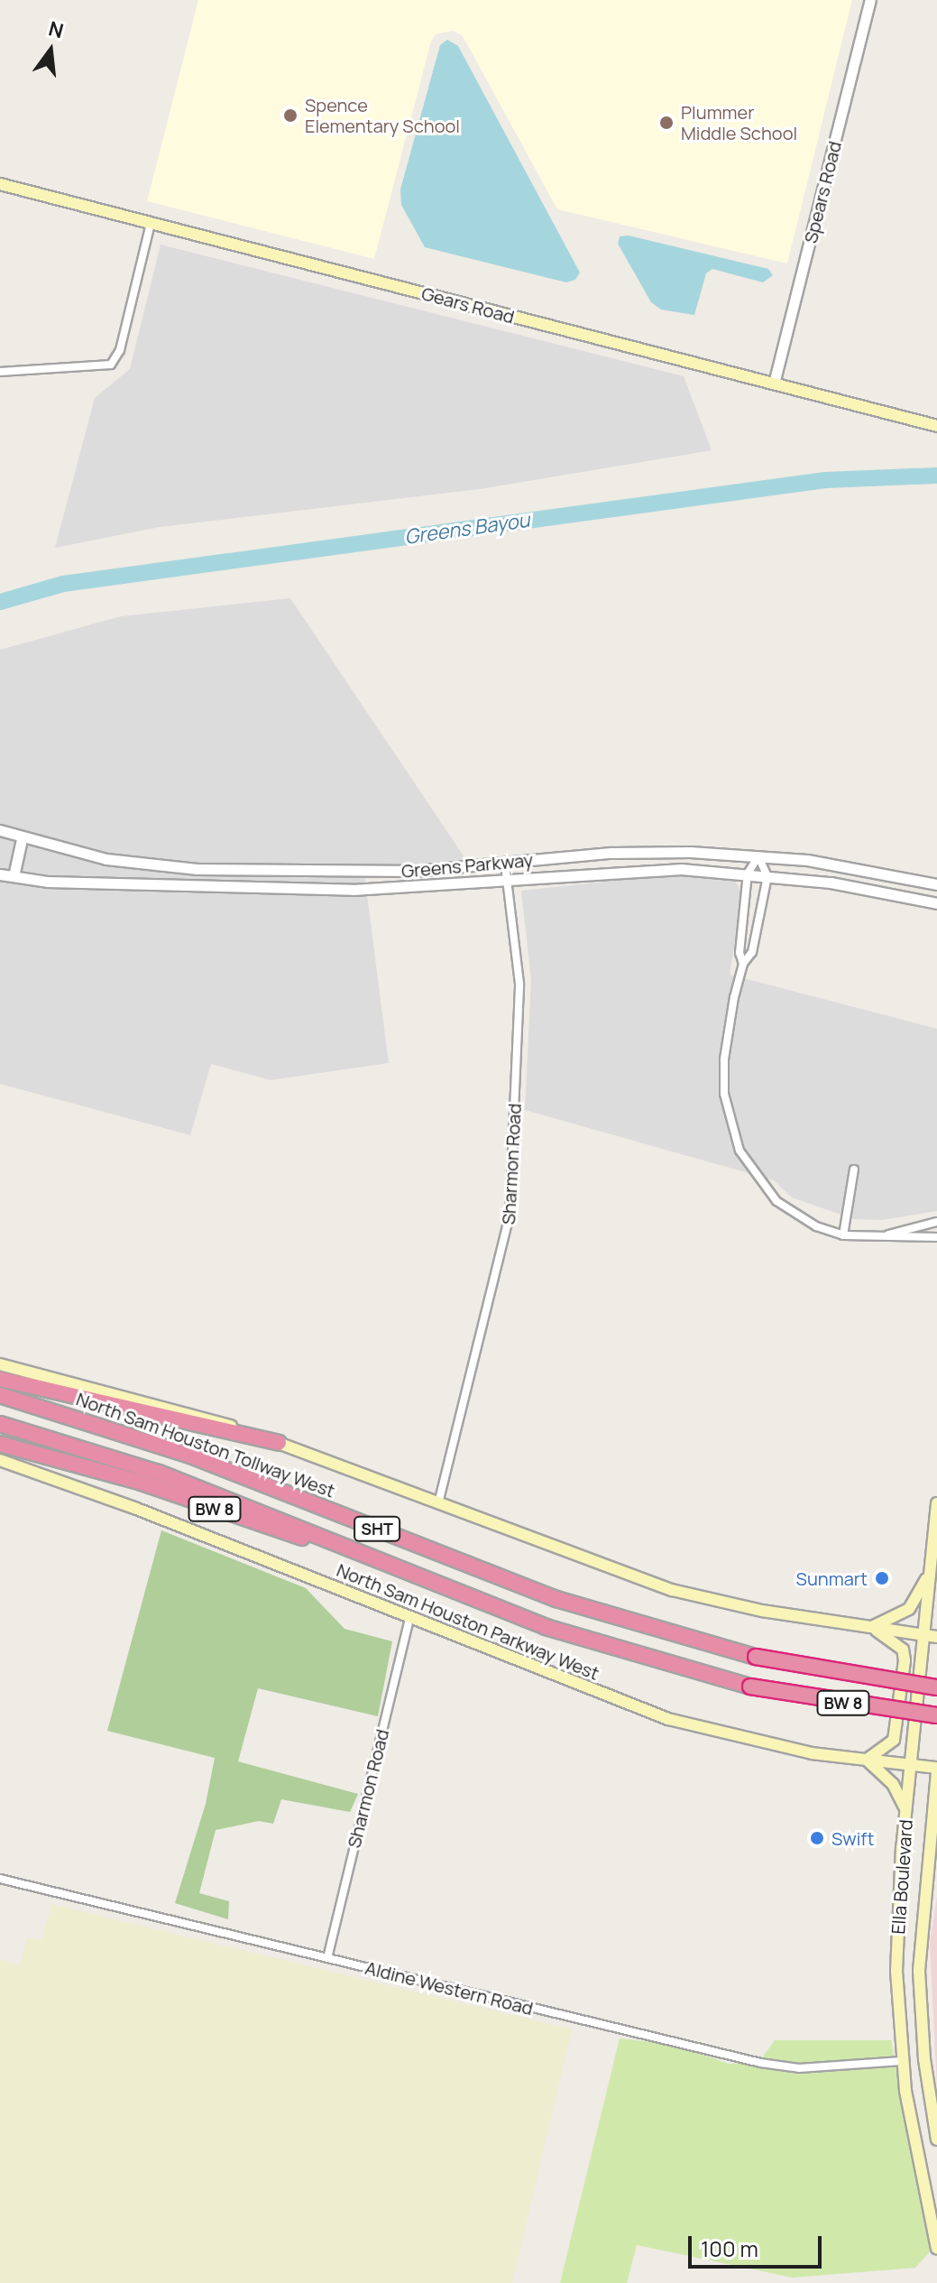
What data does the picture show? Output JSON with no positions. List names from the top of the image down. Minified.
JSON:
{"streets":{"highway":["North Sam Houston Tollway West","BW 8","SHT","North Sam Houston Parkway West"],"main road":["Gears Road","Ella Boulevard"],"street":["Spears Road","Greens Parkway","Sharmon Road","Aldine Western Road"]},"crossings":[["Spears Road","Gears Road"],["Greens Parkway","Sharmon Road"],["Sharmon Road","North Sam Houston Parkway West"],["Sharmon Road","Aldine Western Road"],["BW 8","SHT"],["BW 8","North Sam Houston Parkway West"],["SHT","North Sam Houston Parkway West"],["North Sam Houston Parkway West","Ella Boulevard"],["Ella Boulevard","Aldine Western Road"]],"water":["Greens Bayou"],"places":["Spence Elementary School","Plummer Middle School","Sunmart","Swift"],"scale_bar":"100 m","north":"top"}
